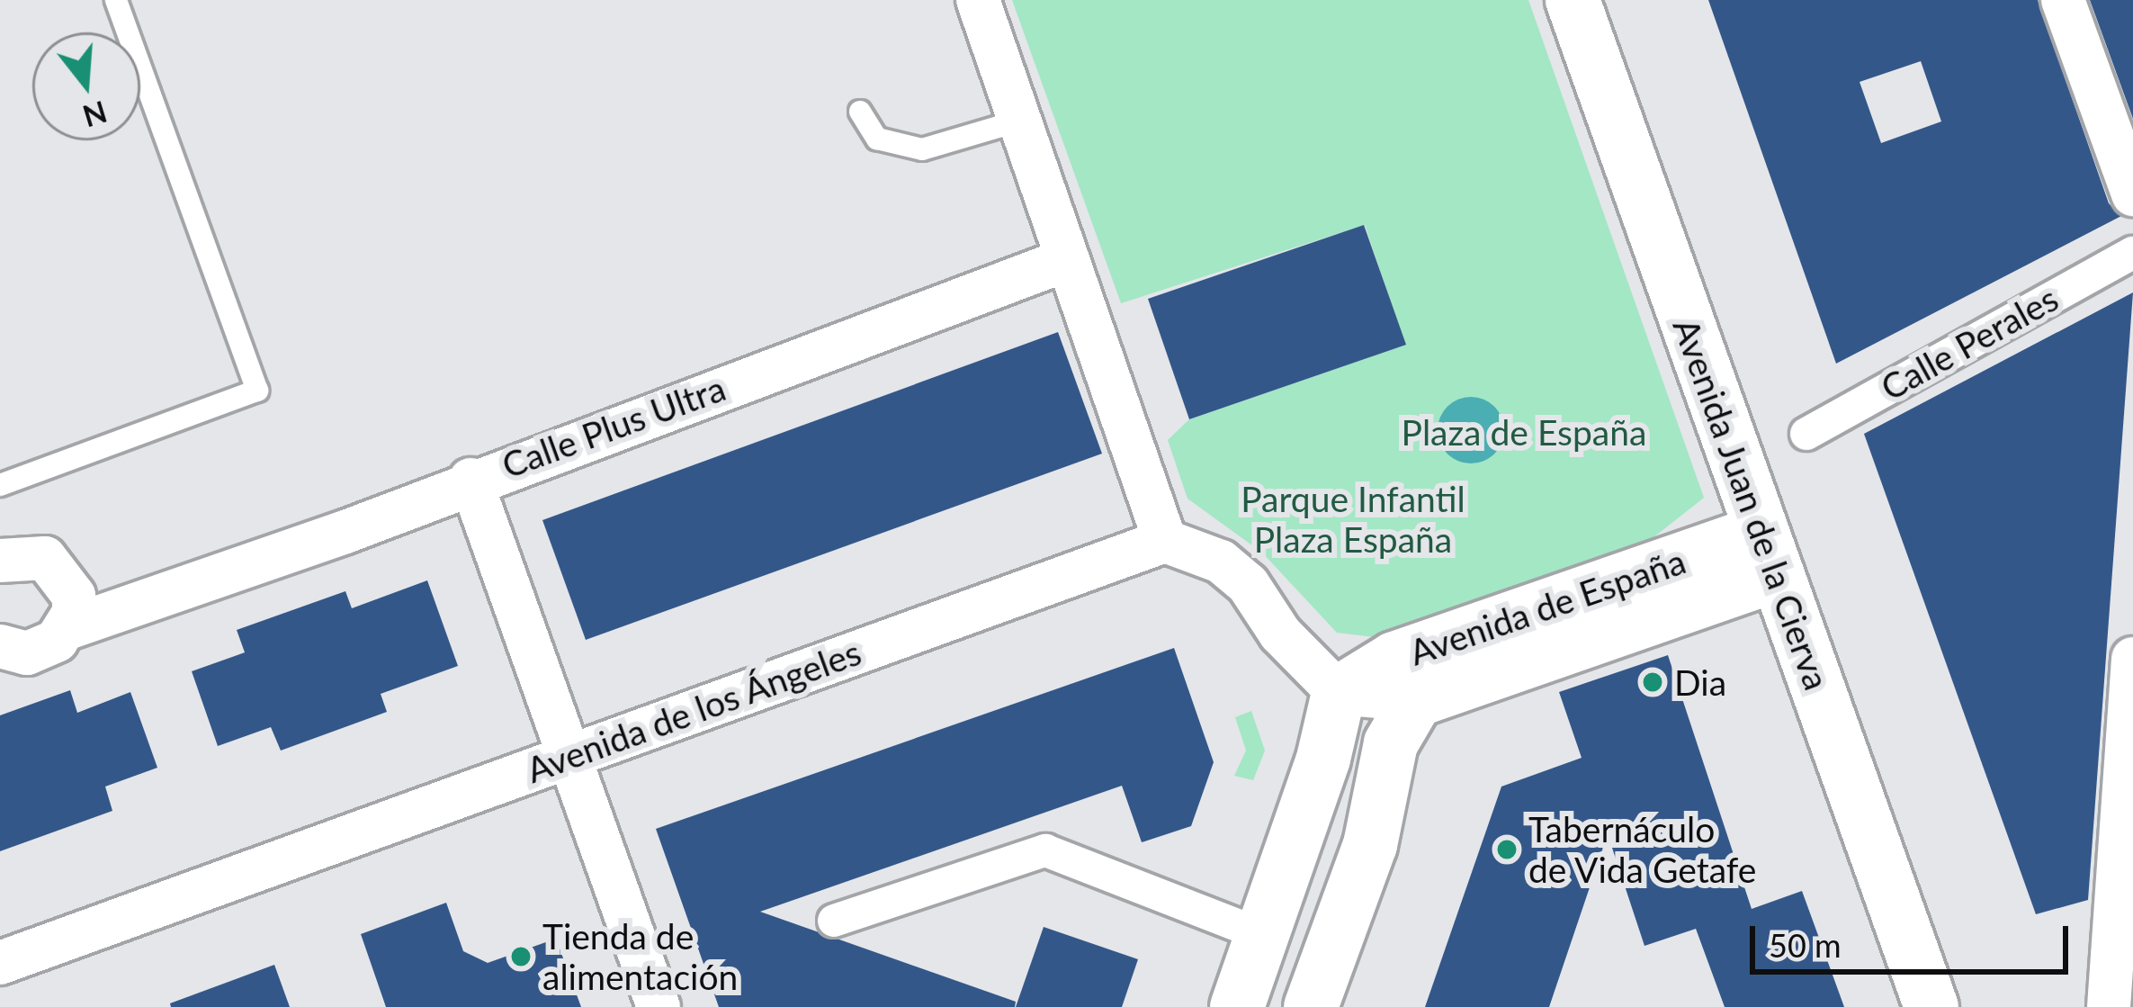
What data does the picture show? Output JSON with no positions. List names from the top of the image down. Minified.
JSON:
{"streets":{"street":["Calle Perales","Calle Plus Ultra","Avenida Juan de la Cierva","Avenida de España","Avenida de los Ángeles"]},"crossings":[["Avenida Juan de la Cierva","Avenida de España"]],"parks":["Plaza de España","Parque Infantil Plaza España"],"places":["Dia","Tabernáculo de Vida Getafe","Tienda de alimentación"],"scale_bar":"50 m","north":"bottom"}
